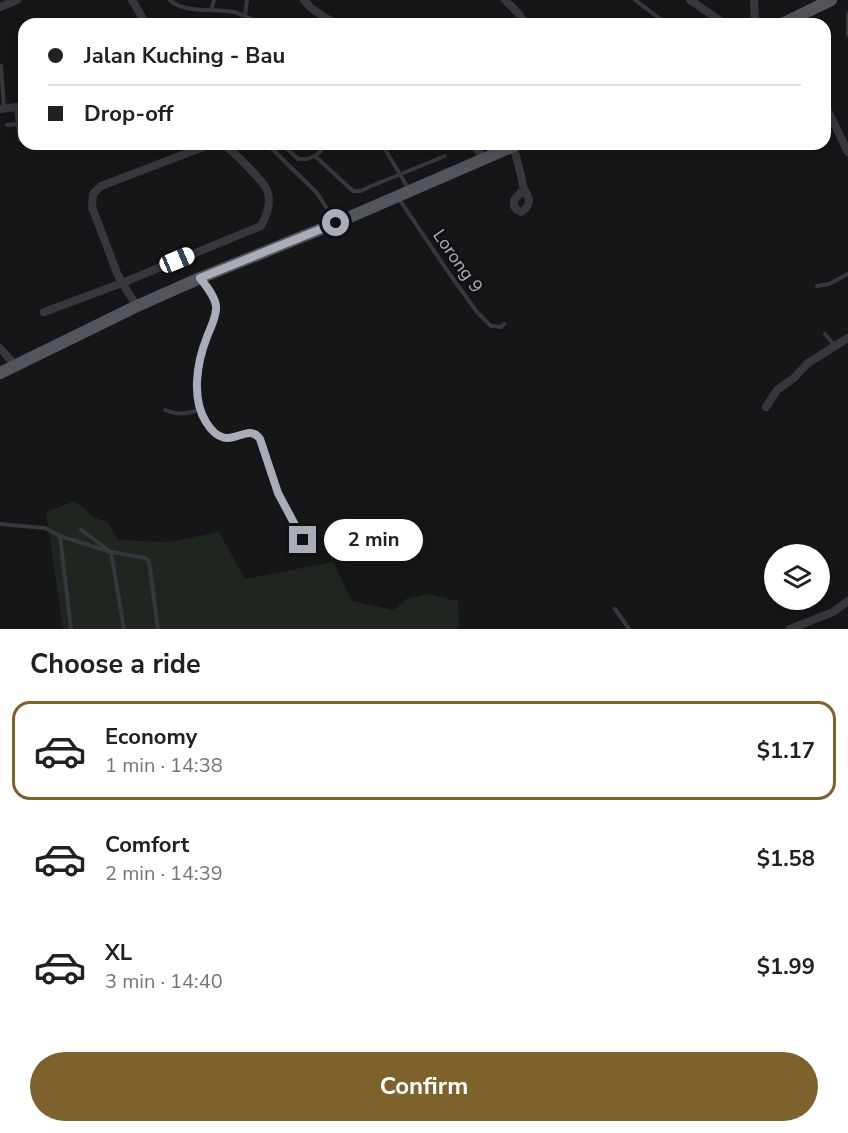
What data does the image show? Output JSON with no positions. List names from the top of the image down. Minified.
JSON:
{"streets":{"lane":["Lorong 9"]},"page":{"banner":["Jalan Kuching - Bau","Drop-off"],"bubble":"2 min","heading":"Choose a ride","list":[{"name":"Economy","note":"1 min · 14:38","value":"$1.17"},{"name":"Comfort","note":"2 min · 14:39","value":"$1.58"},{"name":"XL","note":"3 min · 14:40","value":"$1.99"}],"buttons":"Confirm"}}
